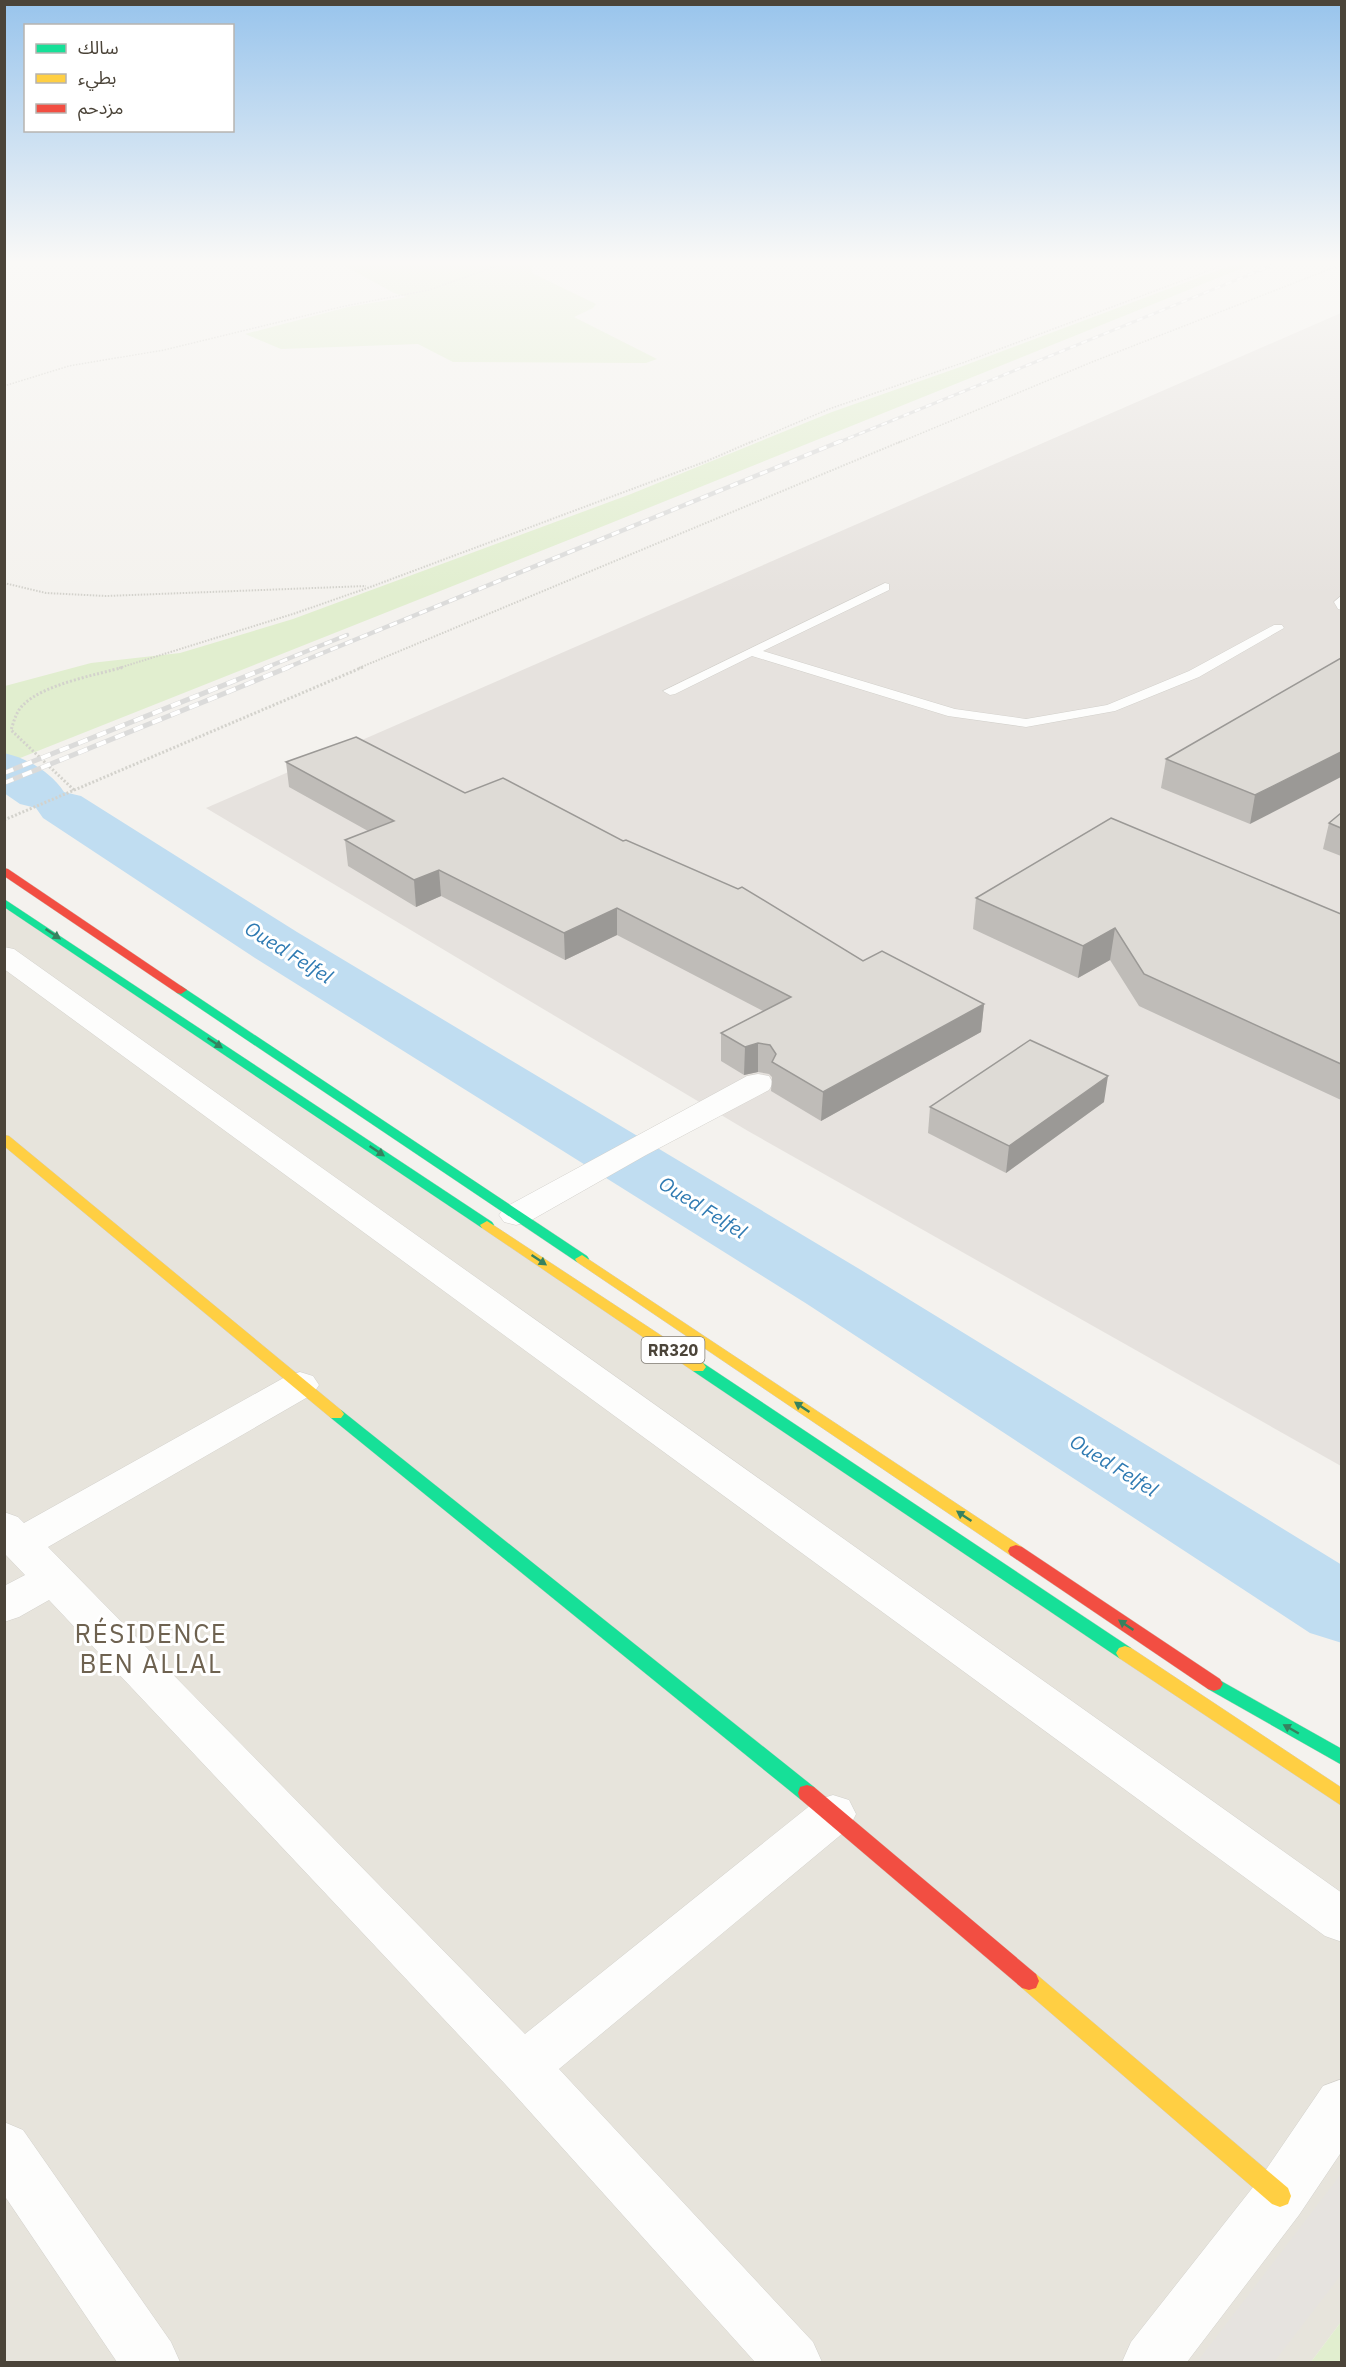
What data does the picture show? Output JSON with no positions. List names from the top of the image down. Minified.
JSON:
{"streets":{"main road":["RR320"]},"districts":["RÉSIDENCE BEN ALLAL"],"water":["Oued Felfel"],"legend":["سالك","بطيء","مزدحم"]}
